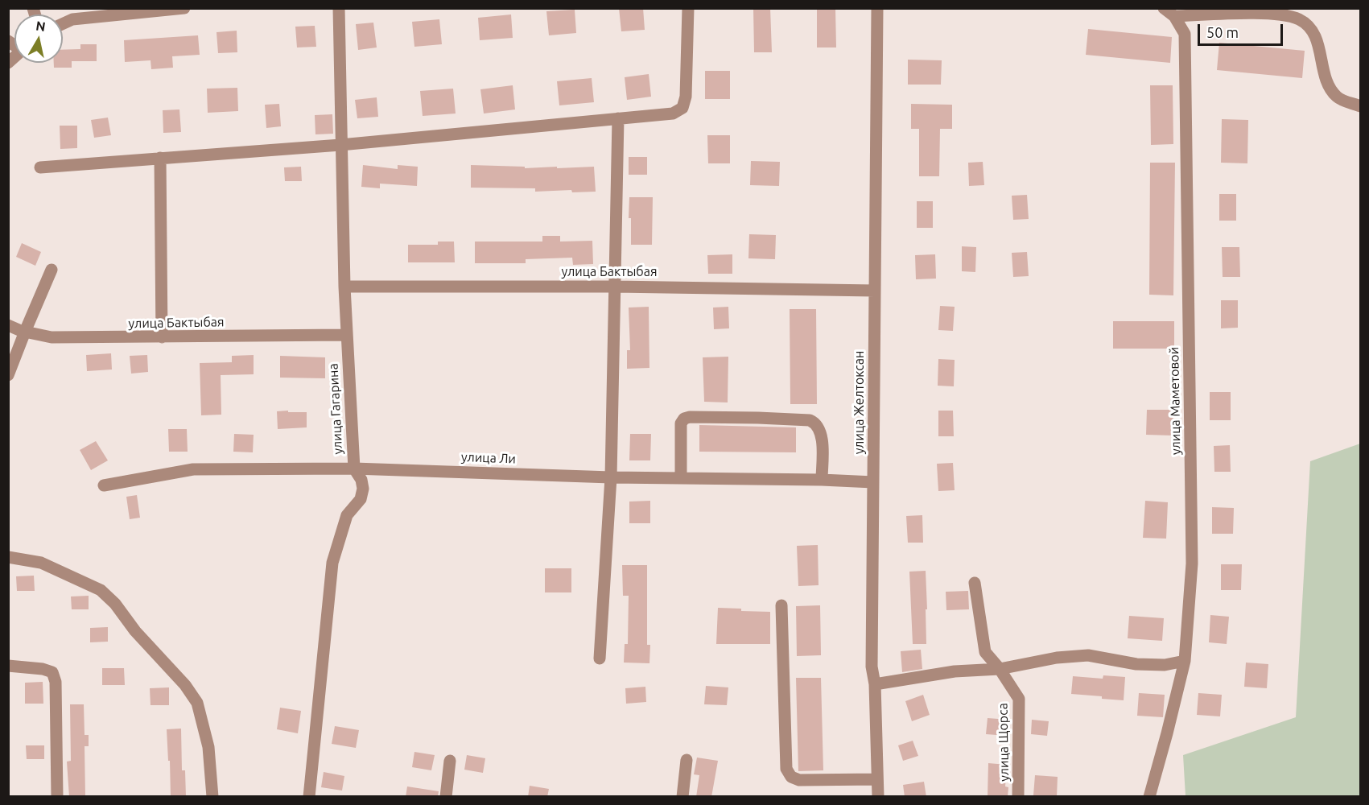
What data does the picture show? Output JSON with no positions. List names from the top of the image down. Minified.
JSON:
{"streets":{"street":["улица Бактыбая","улица Маметовой","улица Желтоксан","улица Гагарина","улица Ли","улица Щорса"]},"crossings":[["улица Бактыбая","улица Желтоксан"],["улица Бактыбая","улица Гагарина"],["улица Желтоксан","улица Ли"],["улица Гагарина","улица Ли"]],"scale_bar":"50 m","north":"top"}
